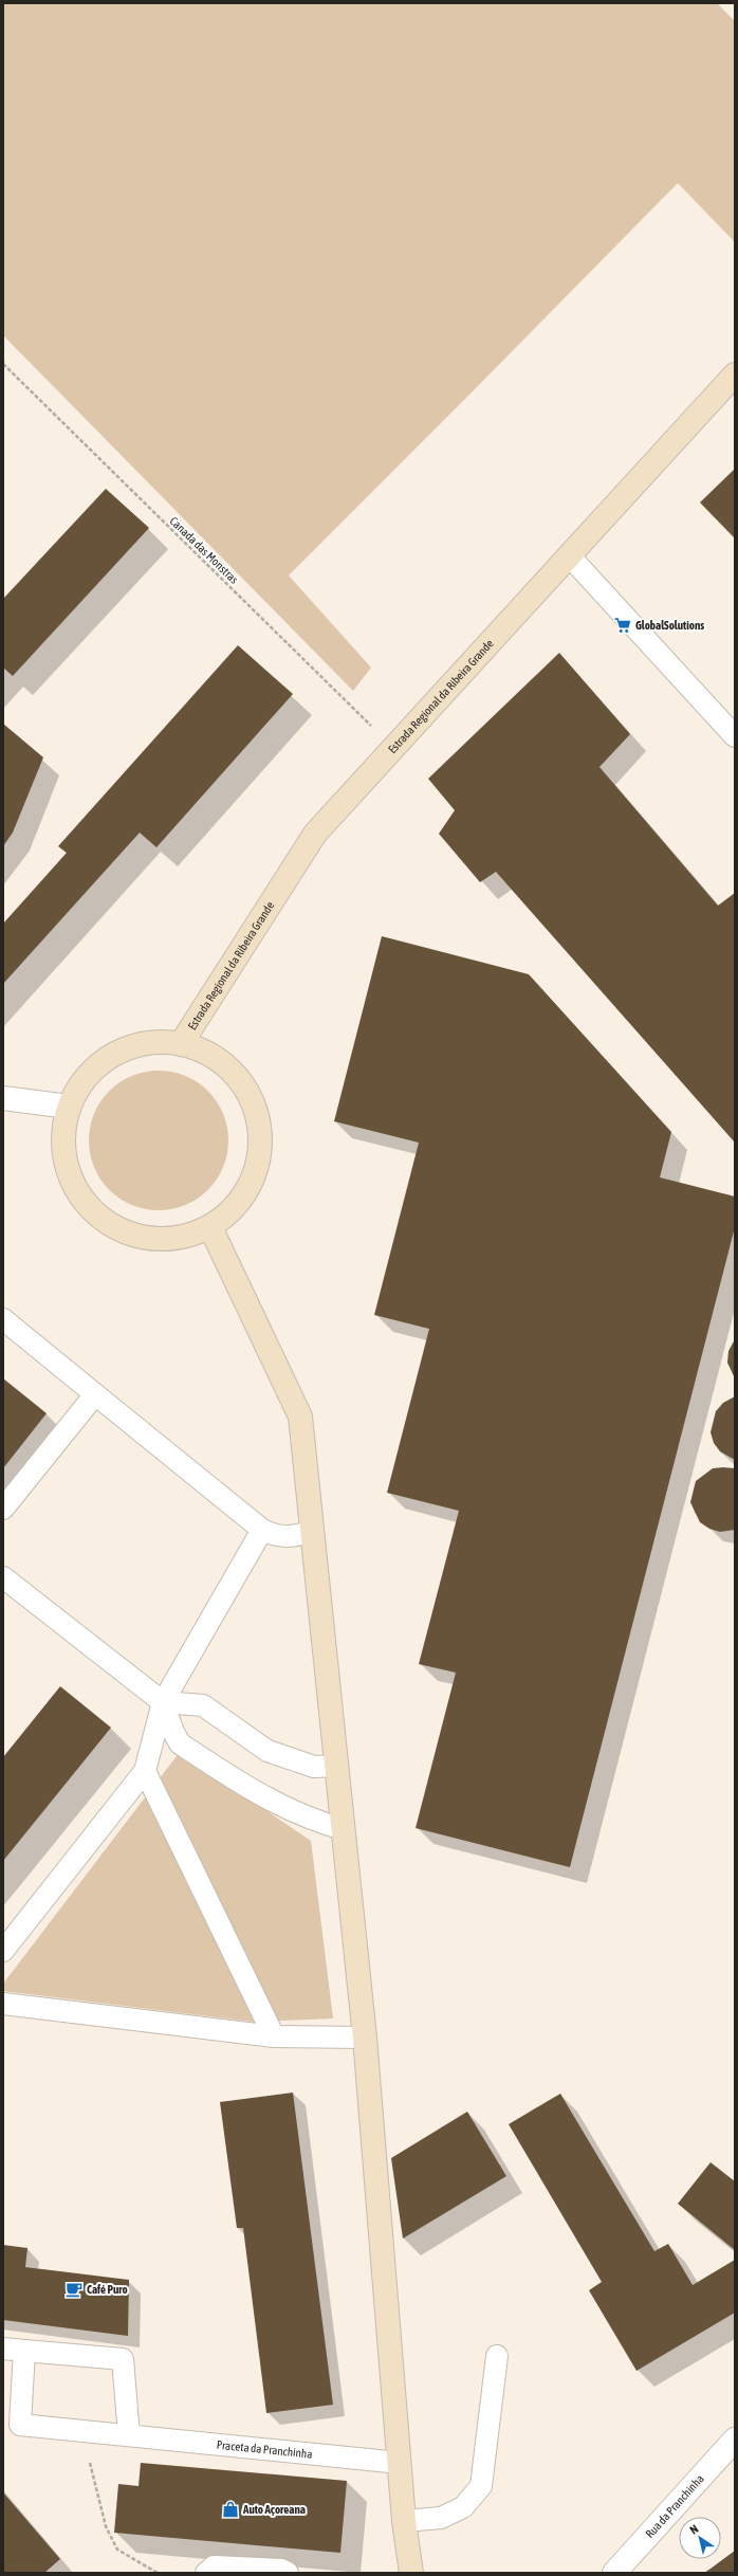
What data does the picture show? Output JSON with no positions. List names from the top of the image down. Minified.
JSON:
{"streets":{"main road":["Estrada Regional da Ribeira Grande"],"street":["Rua da Pranchinha"],"lane":["Praceta da Pranchinha"],"path":["Canada das Monstras"]},"crossings":[["Canada das Monstras","Estrada Regional da Ribeira Grande"]],"places":{"supermarket":["GlobalSolutions"],"cafe":["Café Puro"],"shop":["Auto Açoreana"]},"north":"top left"}
